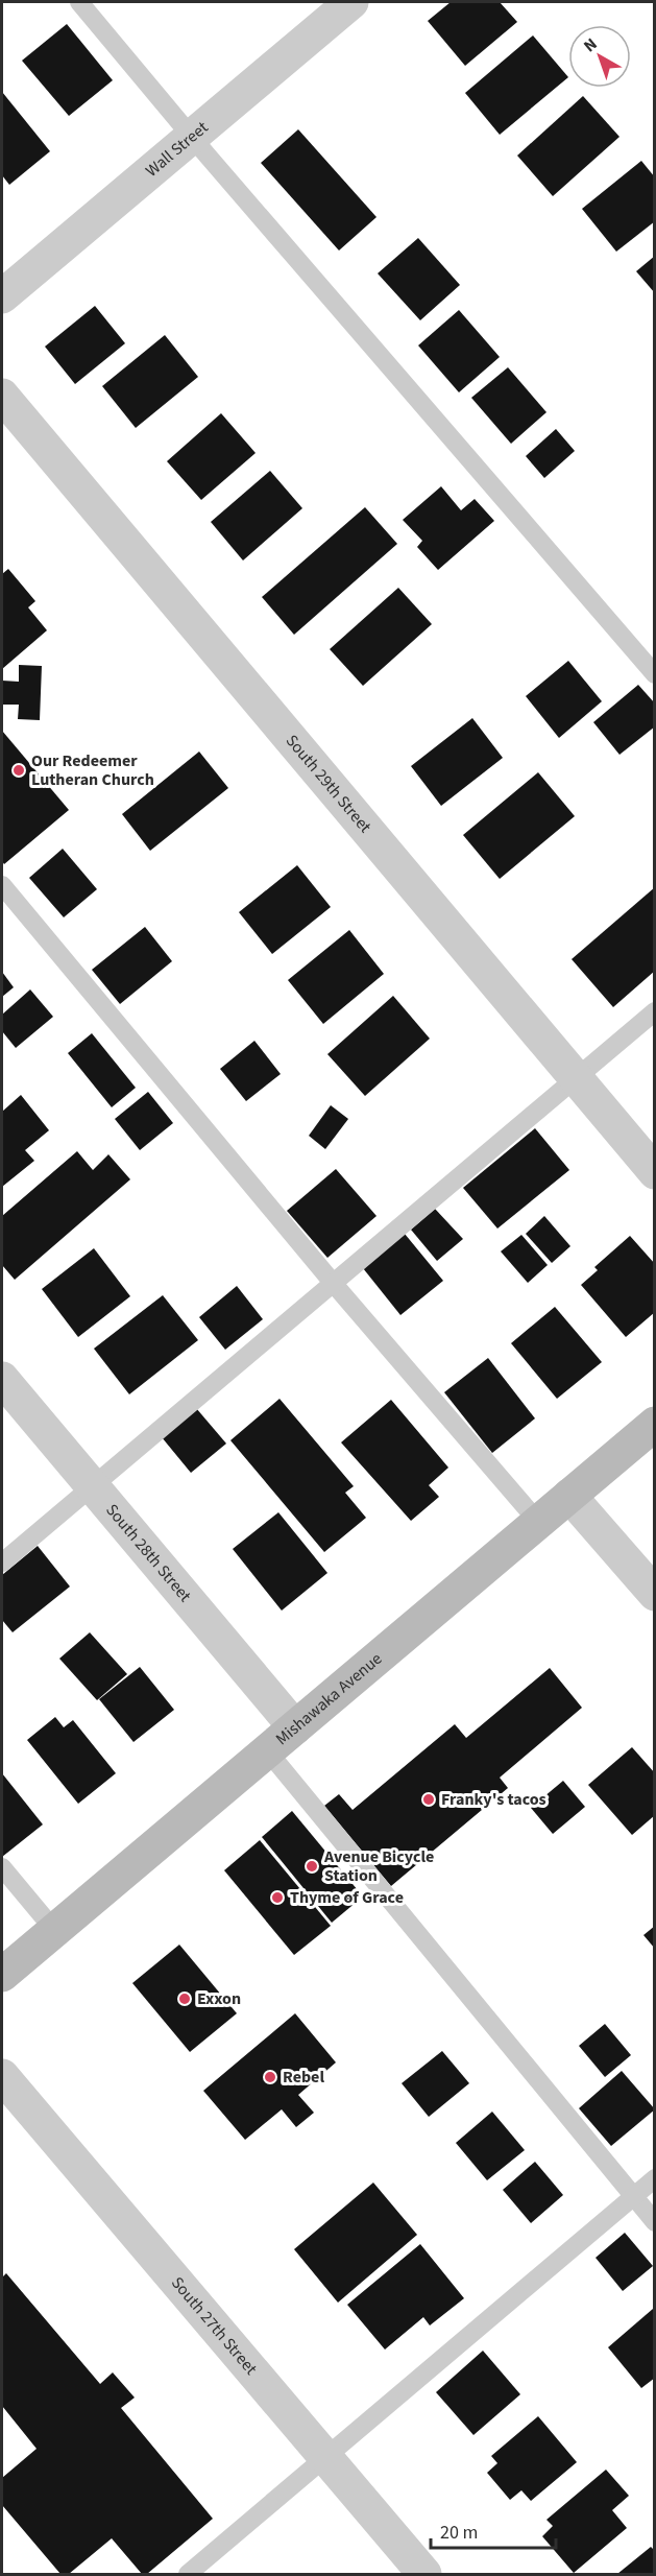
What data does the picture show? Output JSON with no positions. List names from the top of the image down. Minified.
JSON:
{"streets":{"main road":["Mishawaka Avenue"],"street":["Wall Street","South 29th Street","South 28th Street","South 27th Street"]},"crossings":[["South 28th Street","Mishawaka Avenue"]],"places":["Our Redeemer Lutheran Church","Franky's tacos","Avenue Bicycle Station","Thyme of Grace","Exxon","Rebel"],"scale_bar":"20 m","north":"top left"}
